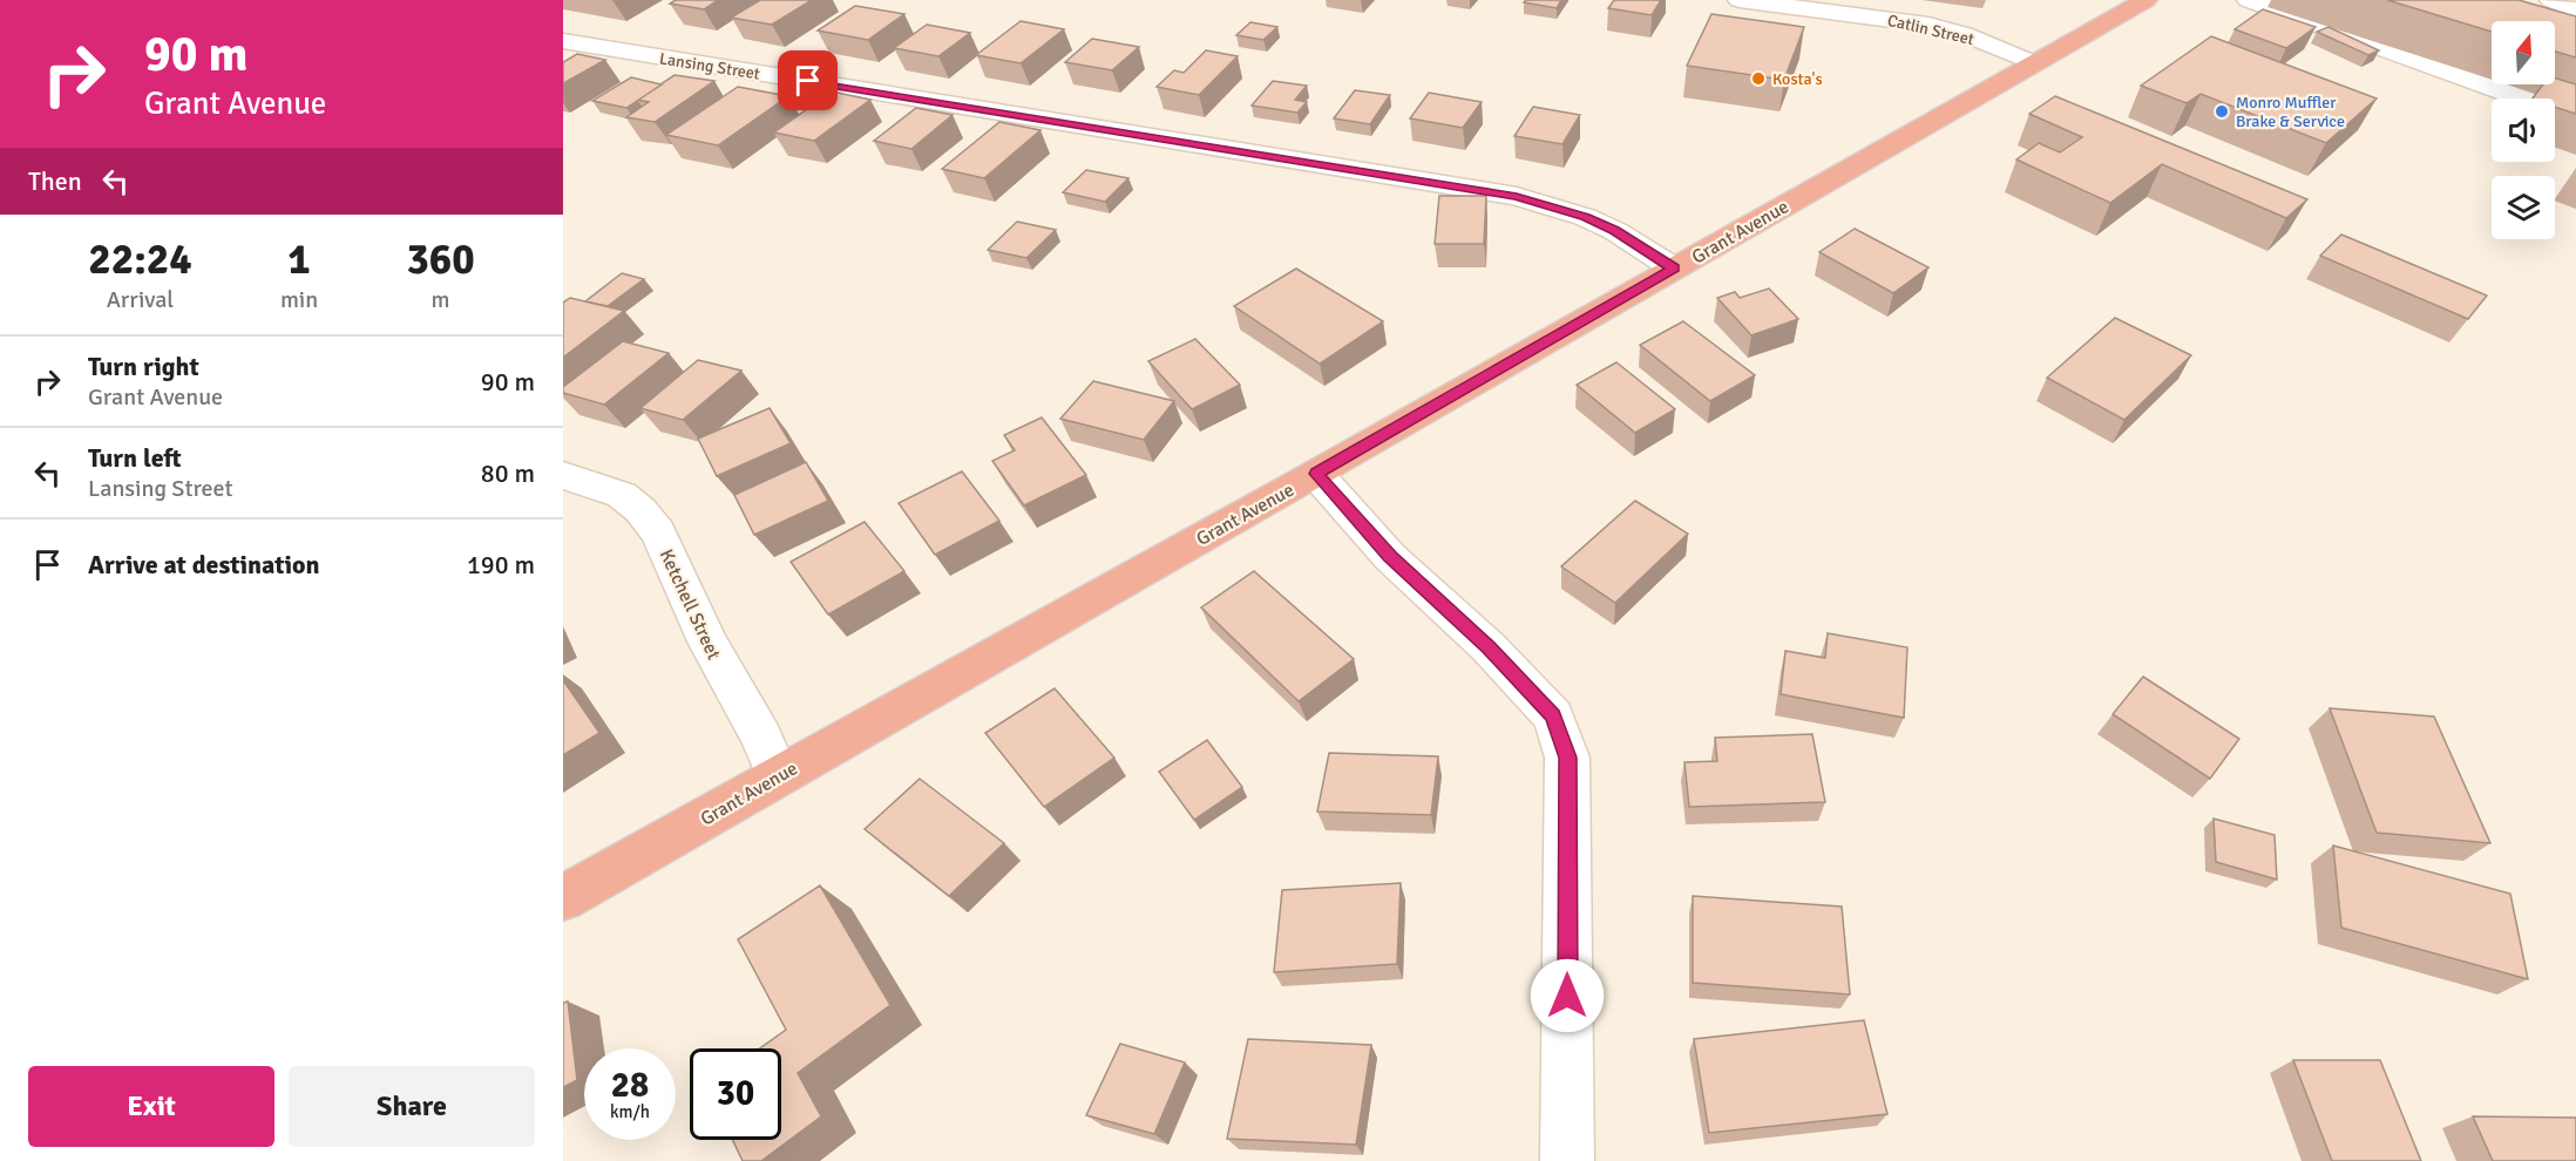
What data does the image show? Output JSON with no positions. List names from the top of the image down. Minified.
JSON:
{"streets":{"highway":["Grant Avenue"],"street":["Catlin Street","Lansing Street","Ketchell Street"]},"crossings":[["Catlin Street","Grant Avenue"],["Lansing Street","Grant Avenue"],["Grant Avenue","Ketchell Street"]],"places":["Kosta's","Monro Muffler Brake & Service"],"north":"top","page":{"turn":["90 m","Grant Avenue"],"then":"Then","eta":["22:24","Arrival","1","min","360","m"],"list":[{"name":"Turn right","note":"Grant Avenue","value":"90 m"},{"name":"Turn left","note":"Lansing Street","value":"80 m"},{"name":"Arrive at destination","value":"190 m"}],"speed":"28 km/h","limit":"30","buttons":["Exit","Share"]}}
